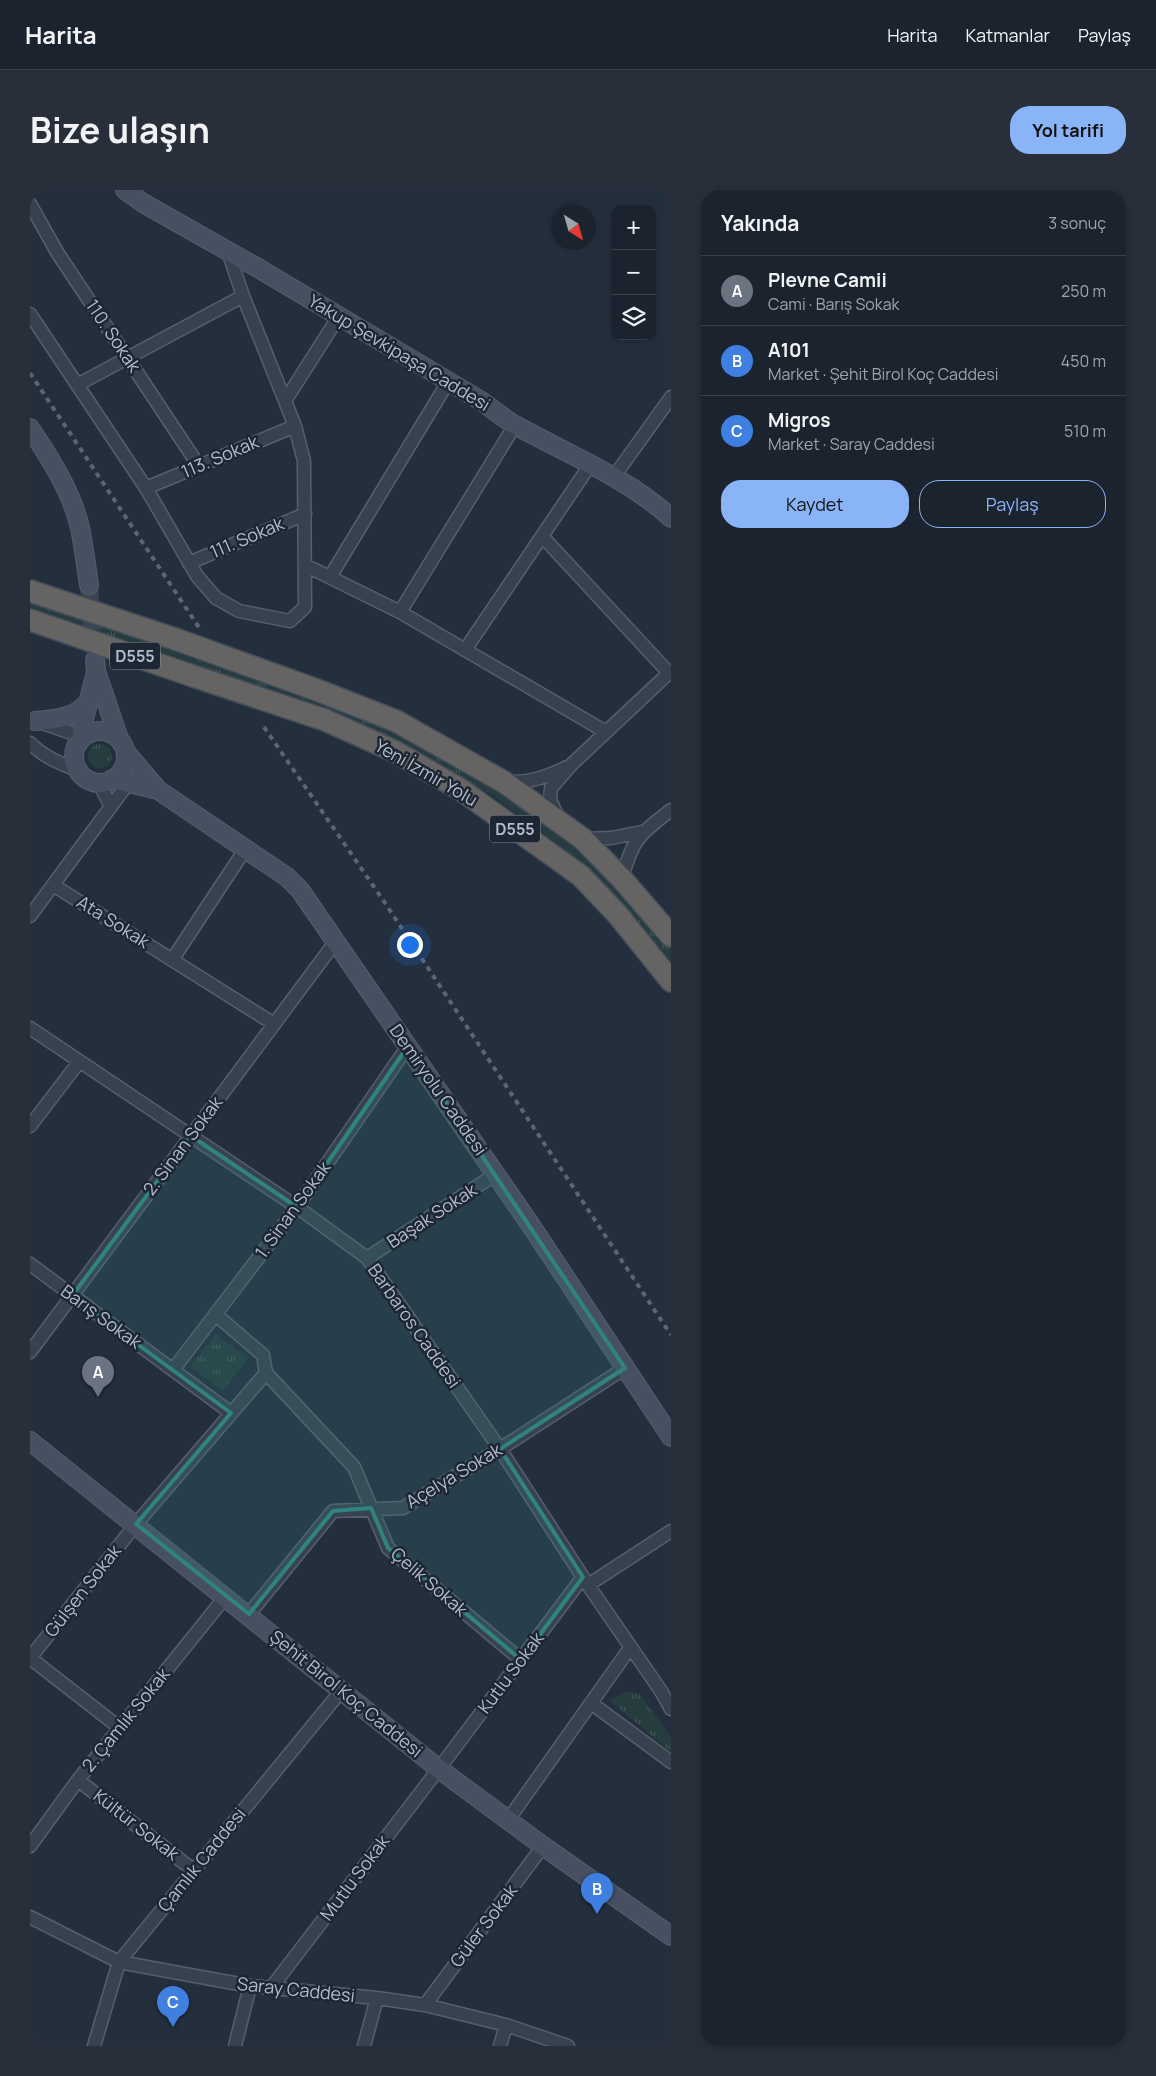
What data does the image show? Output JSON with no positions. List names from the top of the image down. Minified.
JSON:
{"streets":{"highway":["D555","Yeni İzmir Yolu"],"main road":["Yakup Şevkipaşa Caddesi","Demiryolu Caddesi","Şehit Birol Koç Caddesi"],"street":["110. Sokak","113. Sokak","111. Sokak","Ata Sokak","2. Sinan Sokak","1. Sinan Sokak","Başak Sokak","Barış Sokak","Barbaros Caddesi","Açelya Sokak","Çelik Sokak","Gülşen Sokak","Kutlu Sokak","2. Çamlık Sokak","Kültür Sokak","Çamlık Caddesi","Mutlu Sokak","Güler Sokak","Saray Caddesi"]},"crossings":[["110. Sokak","113. Sokak"],["Ata Sokak","2. Sinan Sokak"],["Demiryolu Caddesi","2. Sinan Sokak"],["Demiryolu Caddesi","1. Sinan Sokak"],["Demiryolu Caddesi","Başak Sokak"],["Demiryolu Caddesi","Açelya Sokak"],["2. Sinan Sokak","Barış Sokak"],["2. Sinan Sokak","Barbaros Caddesi"],["1. Sinan Sokak","Barış Sokak"],["1. Sinan Sokak","Barbaros Caddesi"],["Başak Sokak","Barbaros Caddesi"],["Barış Sokak","Gülşen Sokak"],["Barbaros Caddesi","Açelya Sokak"],["Barbaros Caddesi","Kutlu Sokak"],["Açelya Sokak","Çelik Sokak"],["Açelya Sokak","Şehit Birol Koç Caddesi"],["Çelik Sokak","Gülşen Sokak"],["Çelik Sokak","Kutlu Sokak"],["Gülşen Sokak","Şehit Birol Koç Caddesi"],["Kutlu Sokak","Şehit Birol Koç Caddesi"],["Kutlu Sokak","Mutlu Sokak"],["Şehit Birol Koç Caddesi","2. Çamlık Sokak"],["Şehit Birol Koç Caddesi","Çamlık Caddesi"],["Şehit Birol Koç Caddesi","Mutlu Sokak"],["Şehit Birol Koç Caddesi","Güler Sokak"],["2. Çamlık Sokak","Kültür Sokak"],["Kültür Sokak","Çamlık Caddesi"],["Çamlık Caddesi","Saray Caddesi"],["Mutlu Sokak","Saray Caddesi"],["Güler Sokak","Saray Caddesi"]],"north":"bottom right","page":{"header":"Harita","nav":["Harita","Katmanlar","Paylaş"],"title":"Bize ulaşın","buttons":["Yol tarifi",["Kaydet","Paylaş"]],"heading":["Yakında","3 sonuç"],"map_buttons":["+","−"],"list":[{"mark":"A","name":"Plevne Camii","note":"Cami · Barış Sokak","value":"250 m"},{"mark":"B","name":"A101","note":"Market · Şehit Birol Koç Caddesi","value":"450 m"},{"mark":"C","name":"Migros","note":"Market · Saray Caddesi","value":"510 m"}],"pins":["A","B","C"]}}
